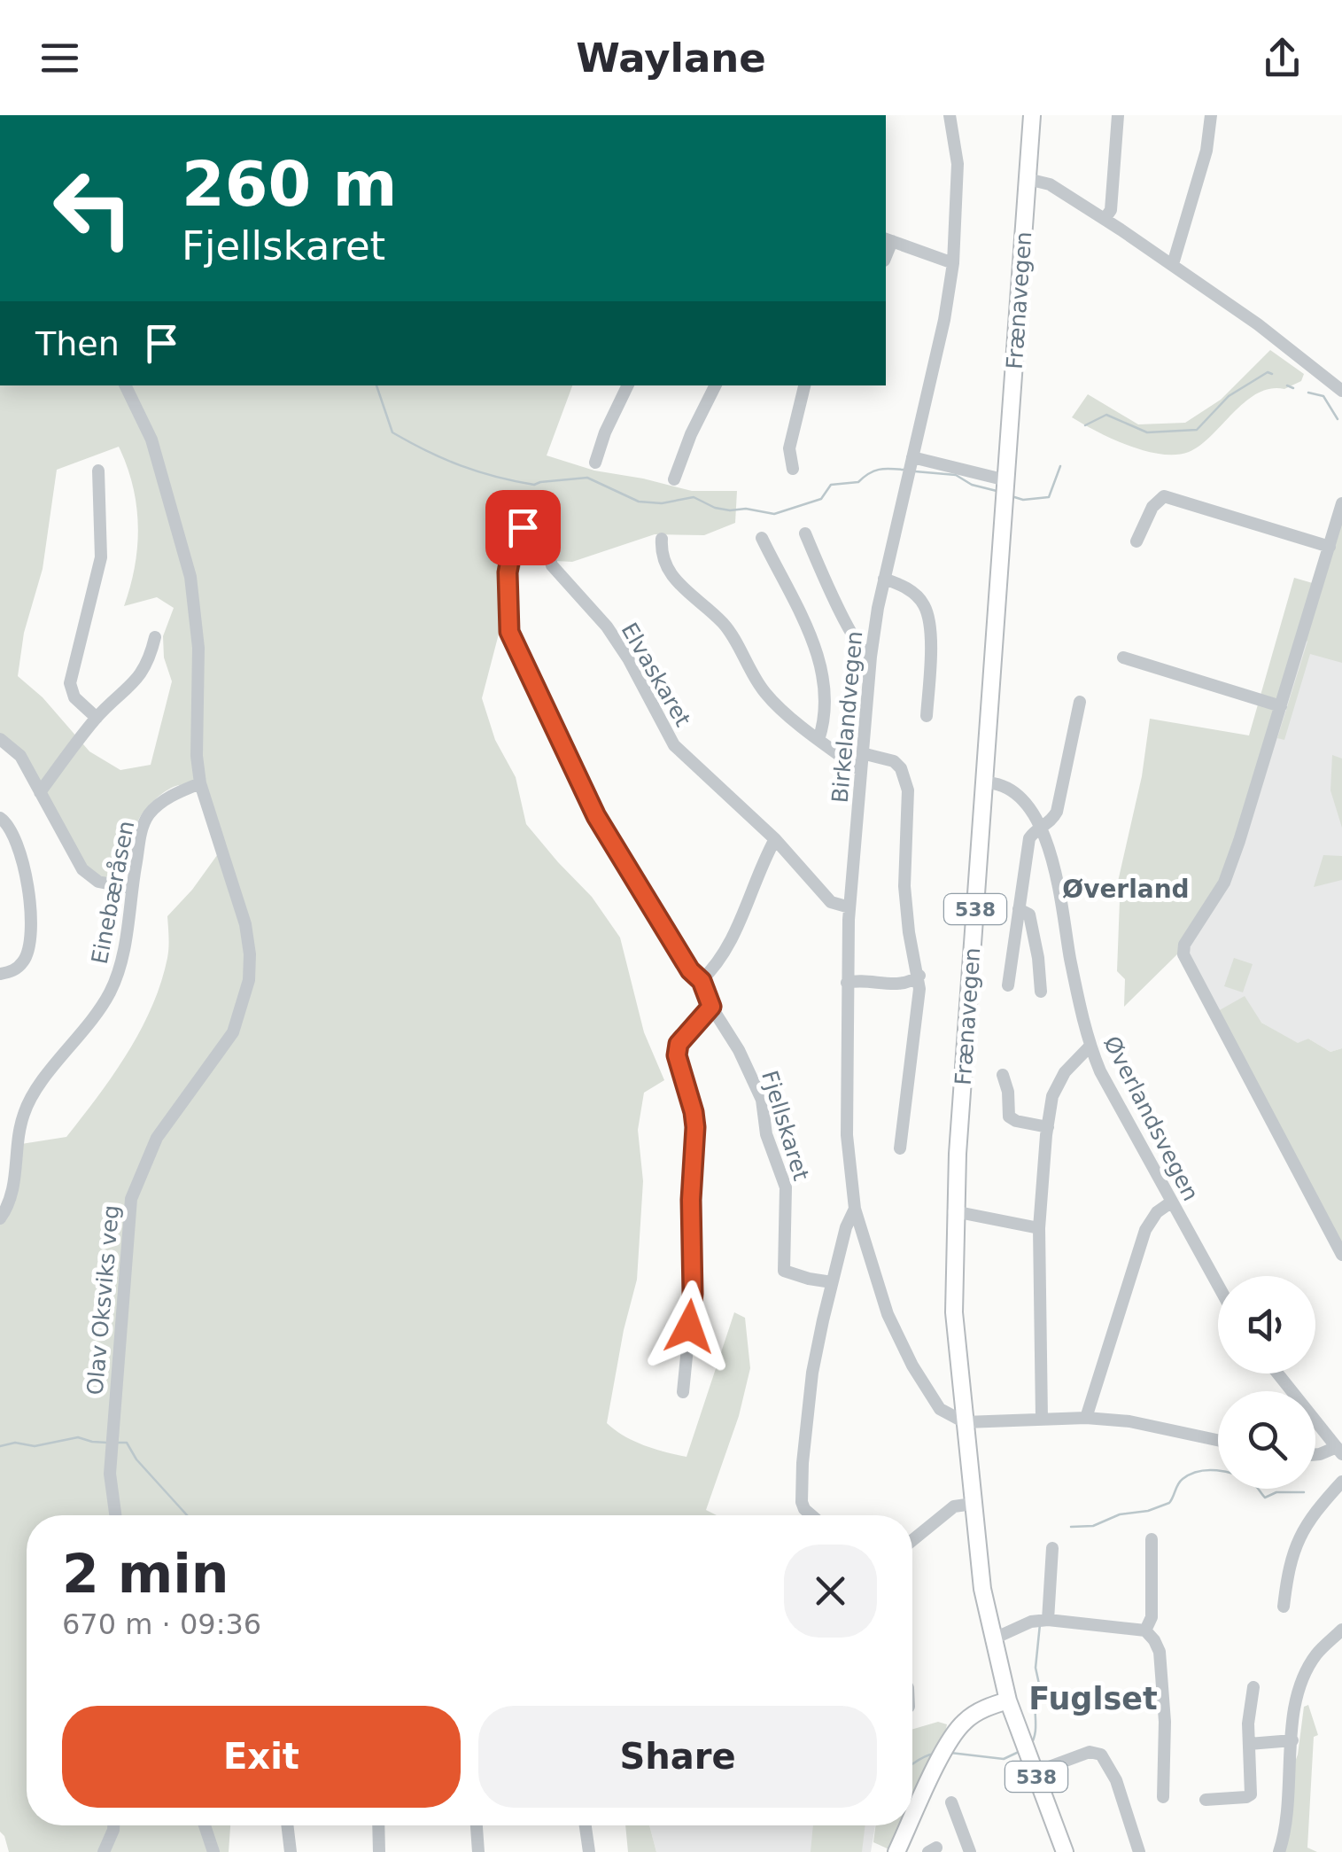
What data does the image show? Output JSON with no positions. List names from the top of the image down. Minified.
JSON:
{"streets":{"main road":["Frænavegen","538"],"street":["Elvaskaret","Birkelandvegen","Einebæråsen","Øverlandsvegen","Fjellskaret","Olav Oksviks veg"]},"crossings":[["Frænavegen","Birkelandvegen"],["Frænavegen","Øverlandsvegen"],["Elvaskaret","Birkelandvegen"],["Elvaskaret","Fjellskaret"],["Einebæråsen","Olav Oksviks veg"]],"districts":["Øverland","Fuglset"],"page":{"header":"Waylane","turn":["260 m","Fjellskaret"],"then":"Then","heading":["2 min","670 m · 09:36"],"buttons":["Exit","Share"]}}
